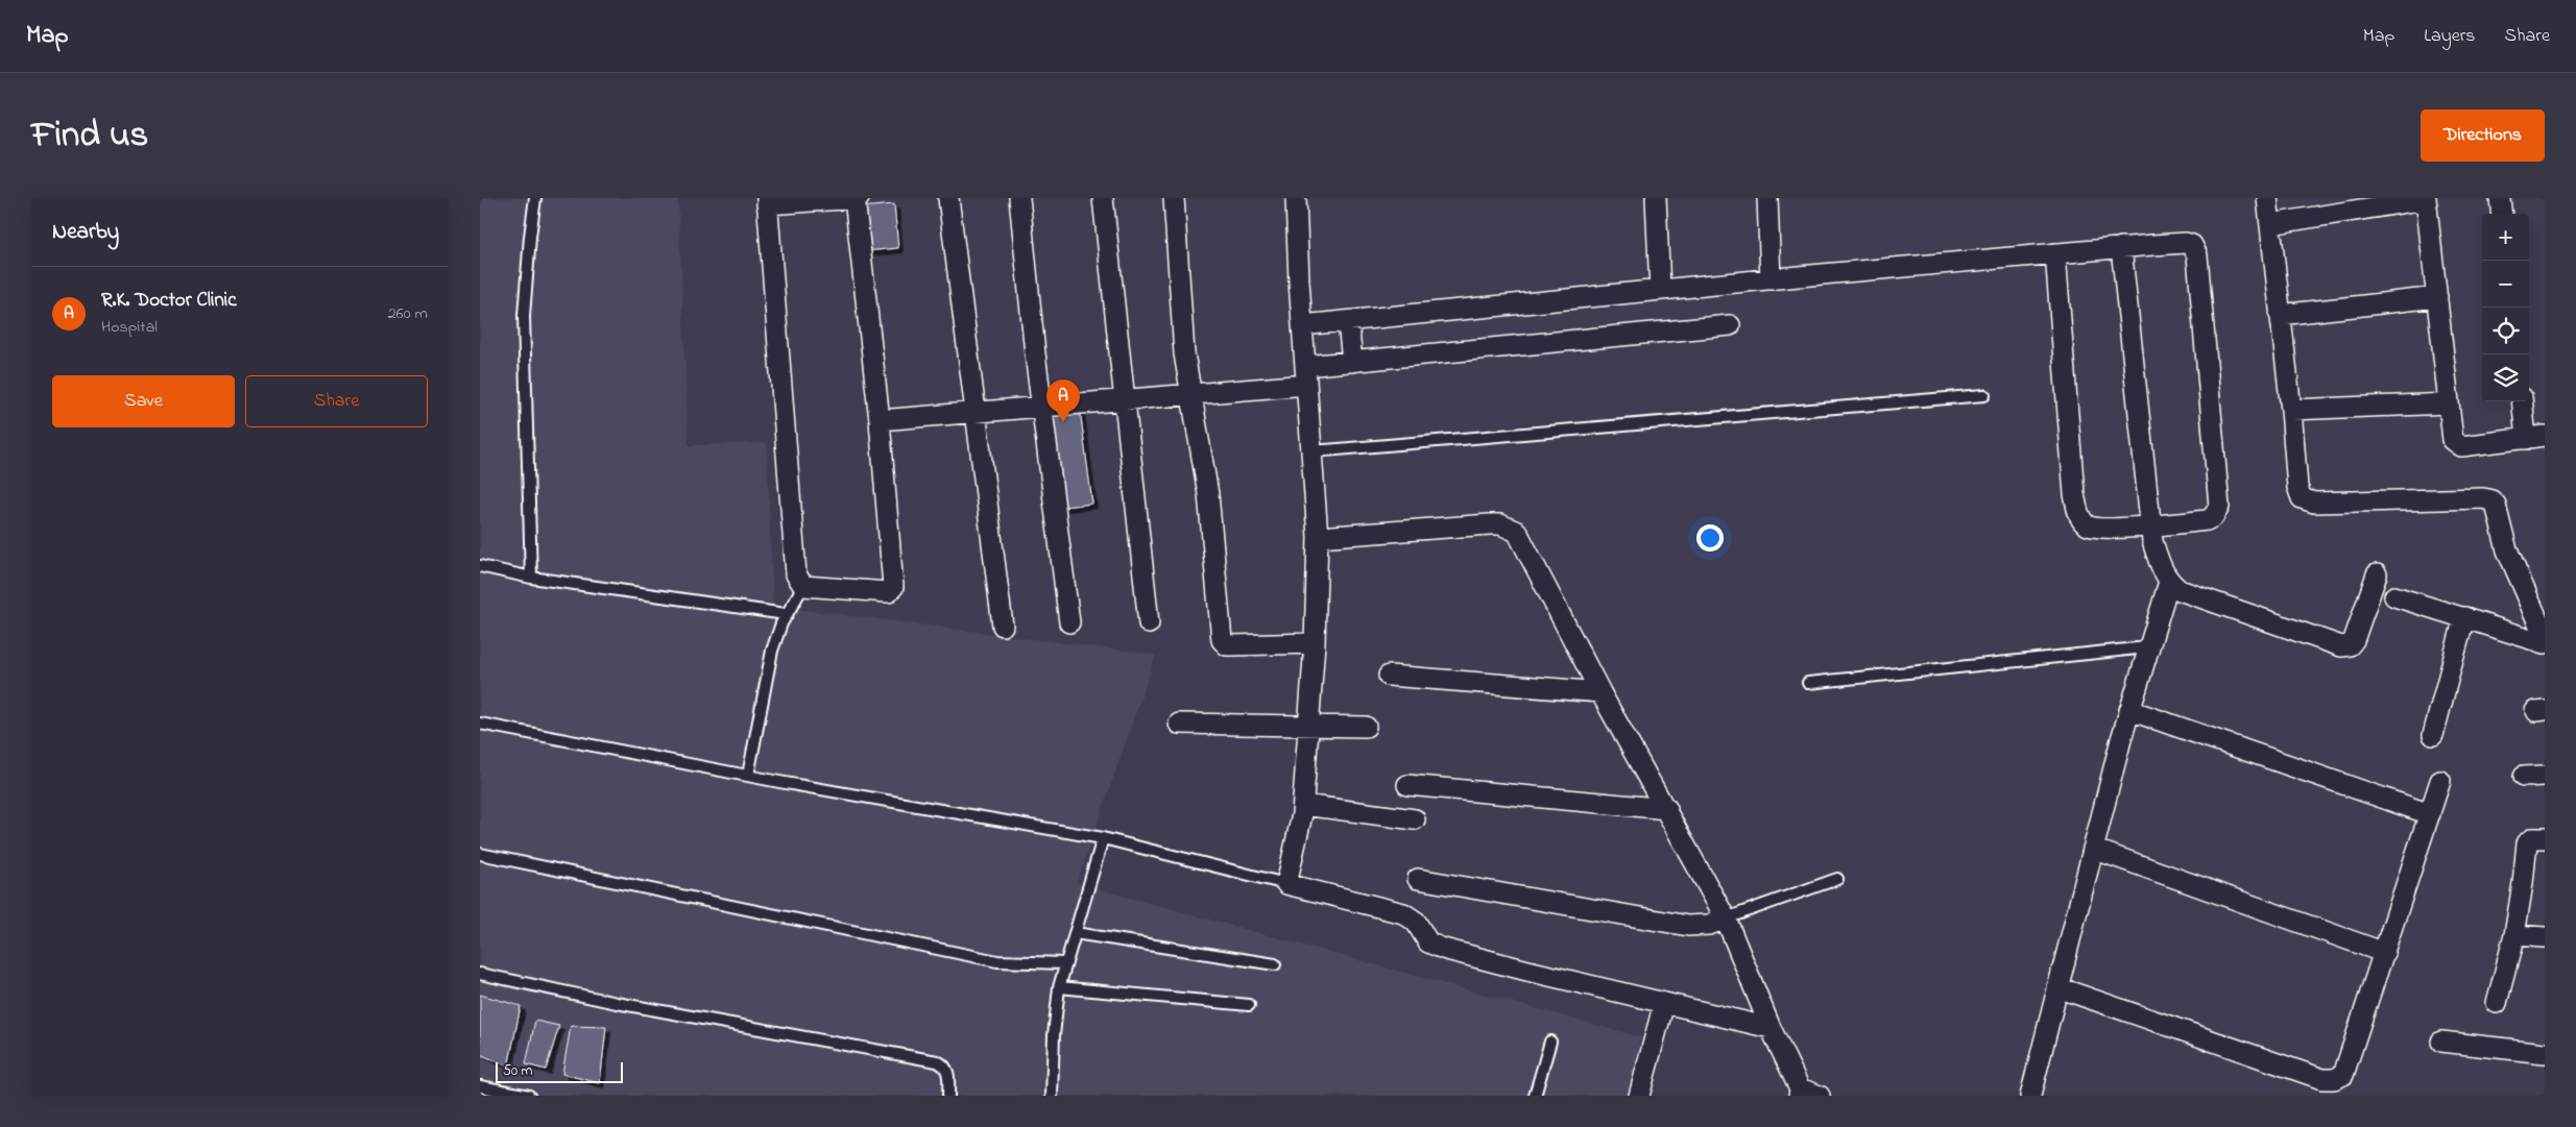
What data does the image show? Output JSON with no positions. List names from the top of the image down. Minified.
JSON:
{"scale_bar":"50 m","page":{"header":"Map","nav":["Map","Layers","Share"],"title":"Find us","buttons":["Directions",["Save","Share"]],"heading":"Nearby","map_buttons":["+","−"],"list":[{"mark":"A","name":"R.K. Doctor Clinic","note":"Hospital","value":"260 m"}],"pins":"A","scale":"50 m"}}
